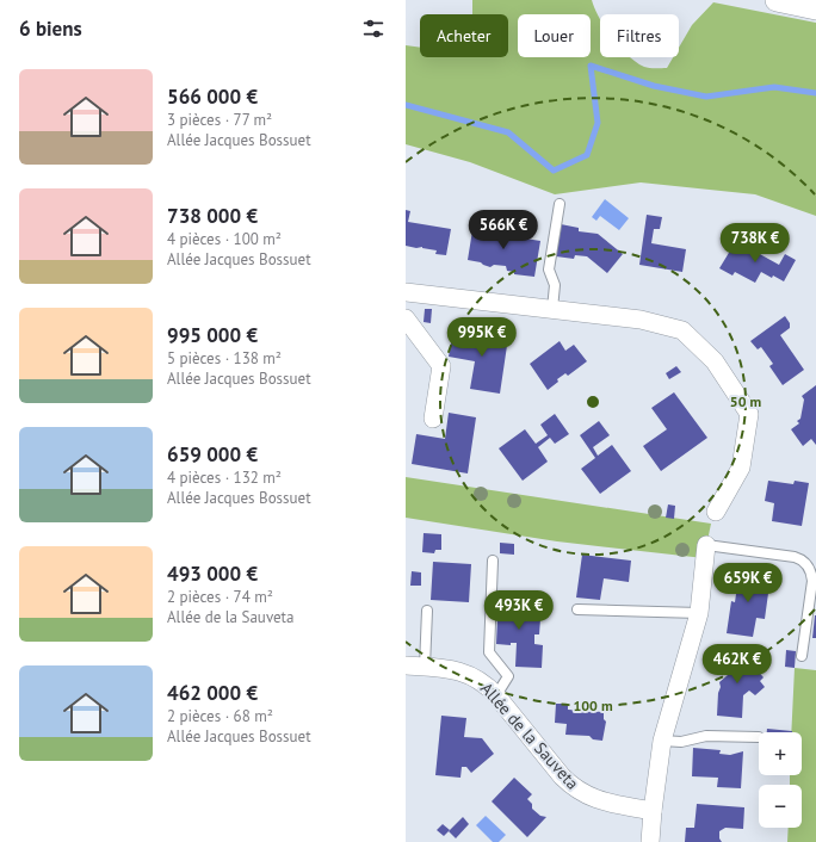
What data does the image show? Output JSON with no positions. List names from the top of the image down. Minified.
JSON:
{"streets":{"street":["Allée de la Sauveta"]},"page":{"heading":"6 biens","chip":["Acheter","Louer","Filtres"],"list":[{"name":"566 000 €","note":"3 pièces · 77 m² · Allée Jacques Bossuet"},{"name":"738 000 €","note":"4 pièces · 100 m² · Allée Jacques Bossuet"},{"name":"995 000 €","note":"5 pièces · 138 m² · Allée Jacques Bossuet"},{"name":"659 000 €","note":"4 pièces · 132 m² · Allée Jacques Bossuet"},{"name":"493 000 €","note":"2 pièces · 74 m² · Allée de la Sauveta"},{"name":"462 000 €","note":"2 pièces · 68 m² · Allée Jacques Bossuet"}],"price":["566K €","738K €","995K €","659K €","493K €","462K €"],"map_buttons":["+","−"]},"rings":["50 m","100 m"]}
